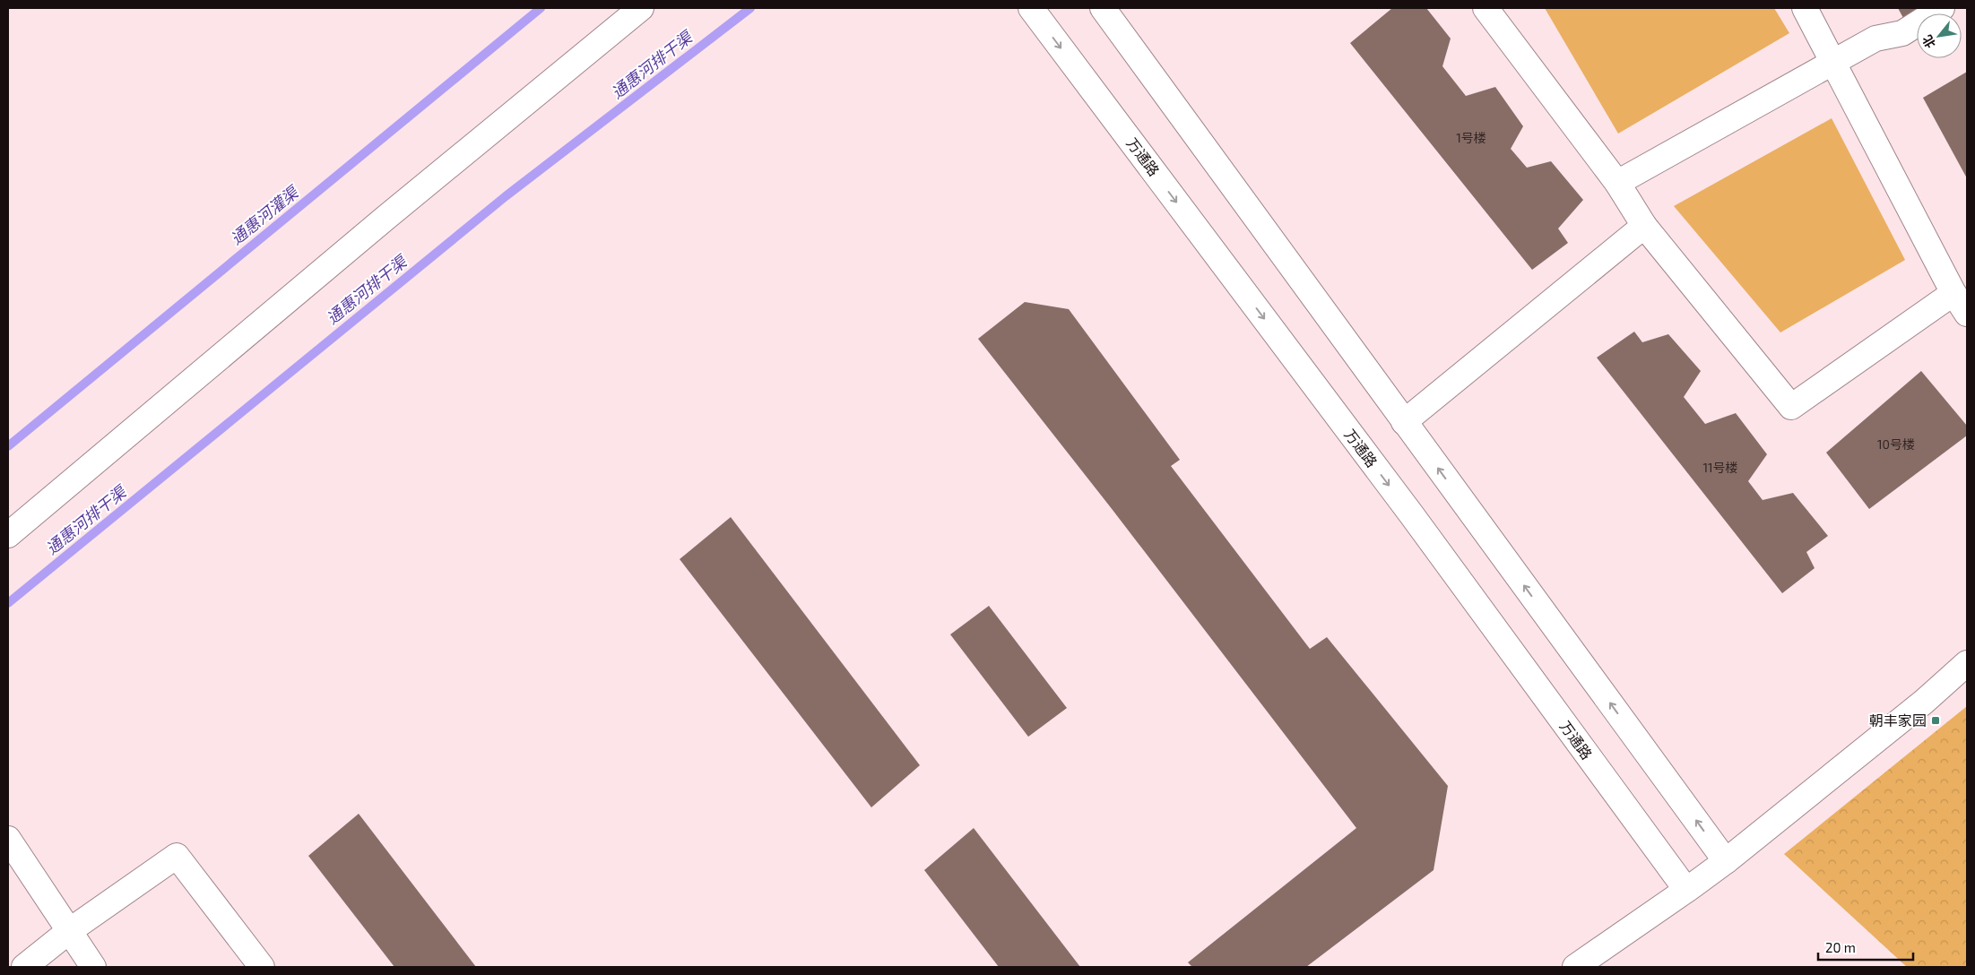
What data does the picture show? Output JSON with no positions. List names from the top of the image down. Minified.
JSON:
{"streets":{"street":["万通路"]},"water":["通惠河排干渠","通惠河灌渠"],"places":{"transit":["朝丰家园"]},"house_numbers":["1号楼","10号楼","11号楼"],"scale_bar":"20 m","north":"bottom left"}
